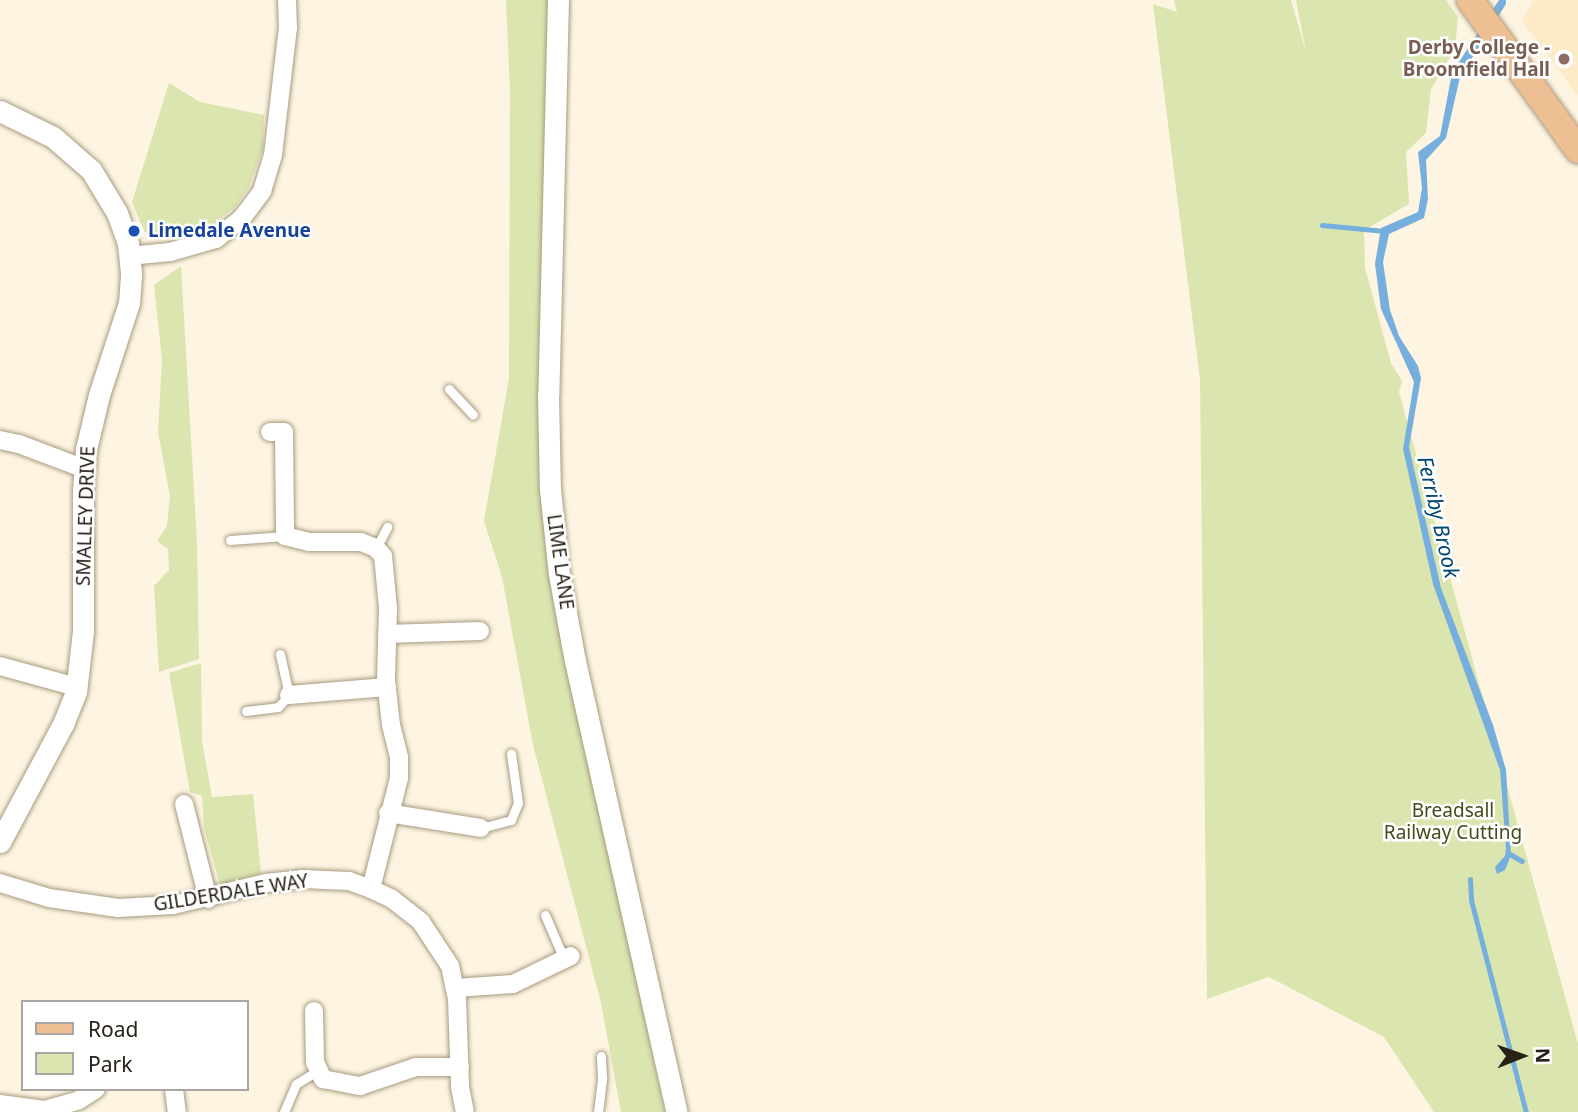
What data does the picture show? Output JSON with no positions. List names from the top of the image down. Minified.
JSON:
{"streets":{"street":["SMALLEY DRIVE","LIME LANE","GILDERDALE WAY"]},"water":["Ferriby Brook"],"parks":["Breadsall Railway Cutting"],"places":["Derby College - Broomfield Hall","Limedale Avenue"],"legend":["Road","Park"],"north":"right"}
